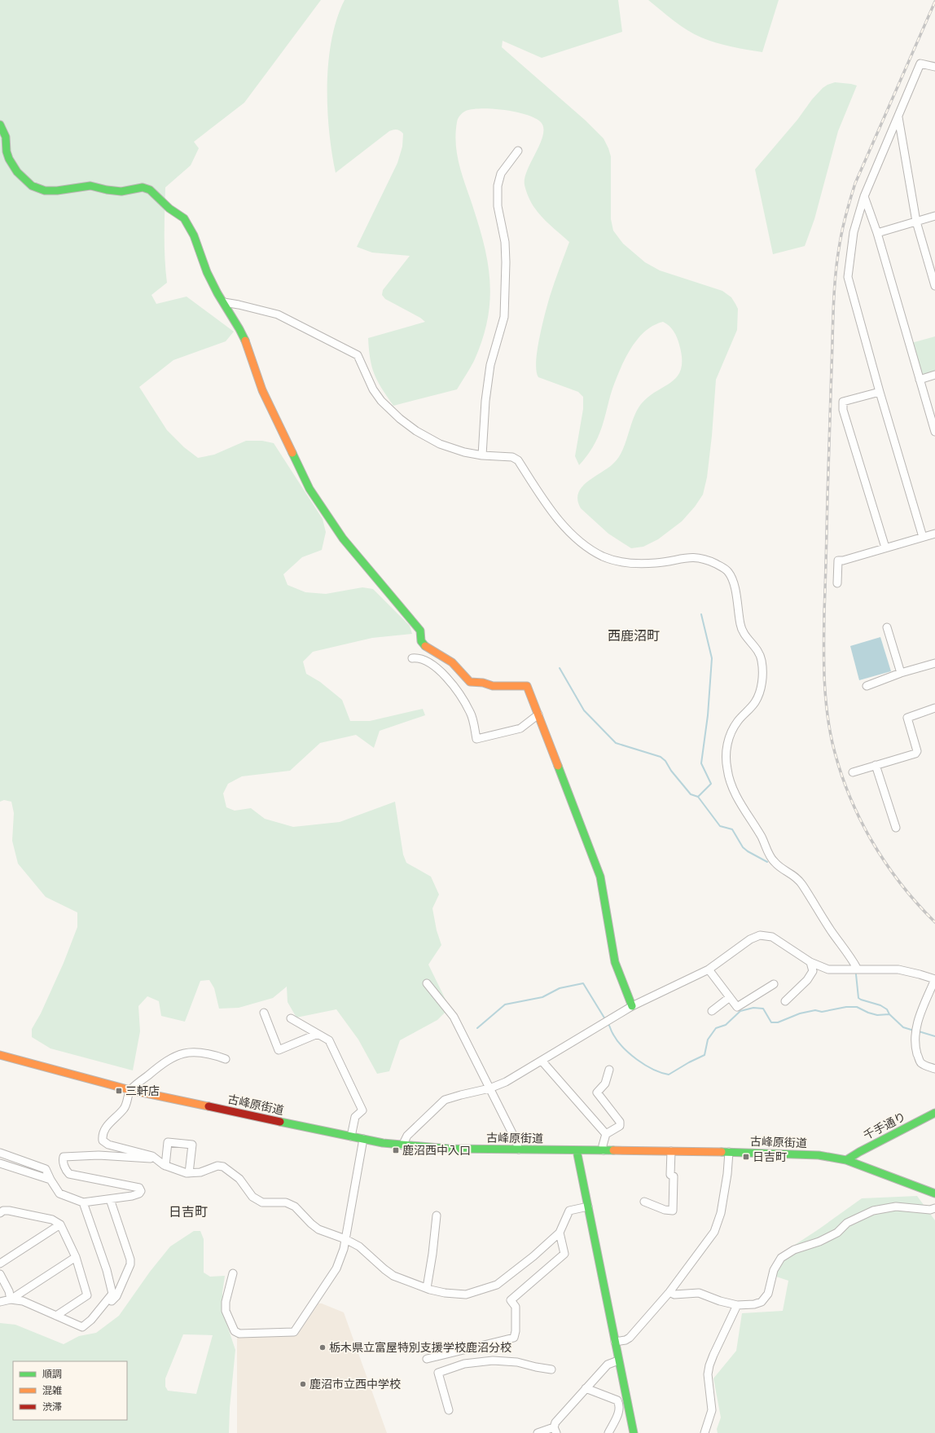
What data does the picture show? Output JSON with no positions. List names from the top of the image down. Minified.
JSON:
{"streets":{"street":["古峰原街道","千手通り"]},"crossings":[["古峰原街道","千手通り"]],"districts":["西鹿沼町","日吉町"],"places":{"transit":["三軒店","鹿沼西中入口","日吉町"],"other":["栃木県立富屋特別支援学校鹿沼分校","鹿沼市立西中学校"]},"legend":["順調","混雑","渋滞"]}
